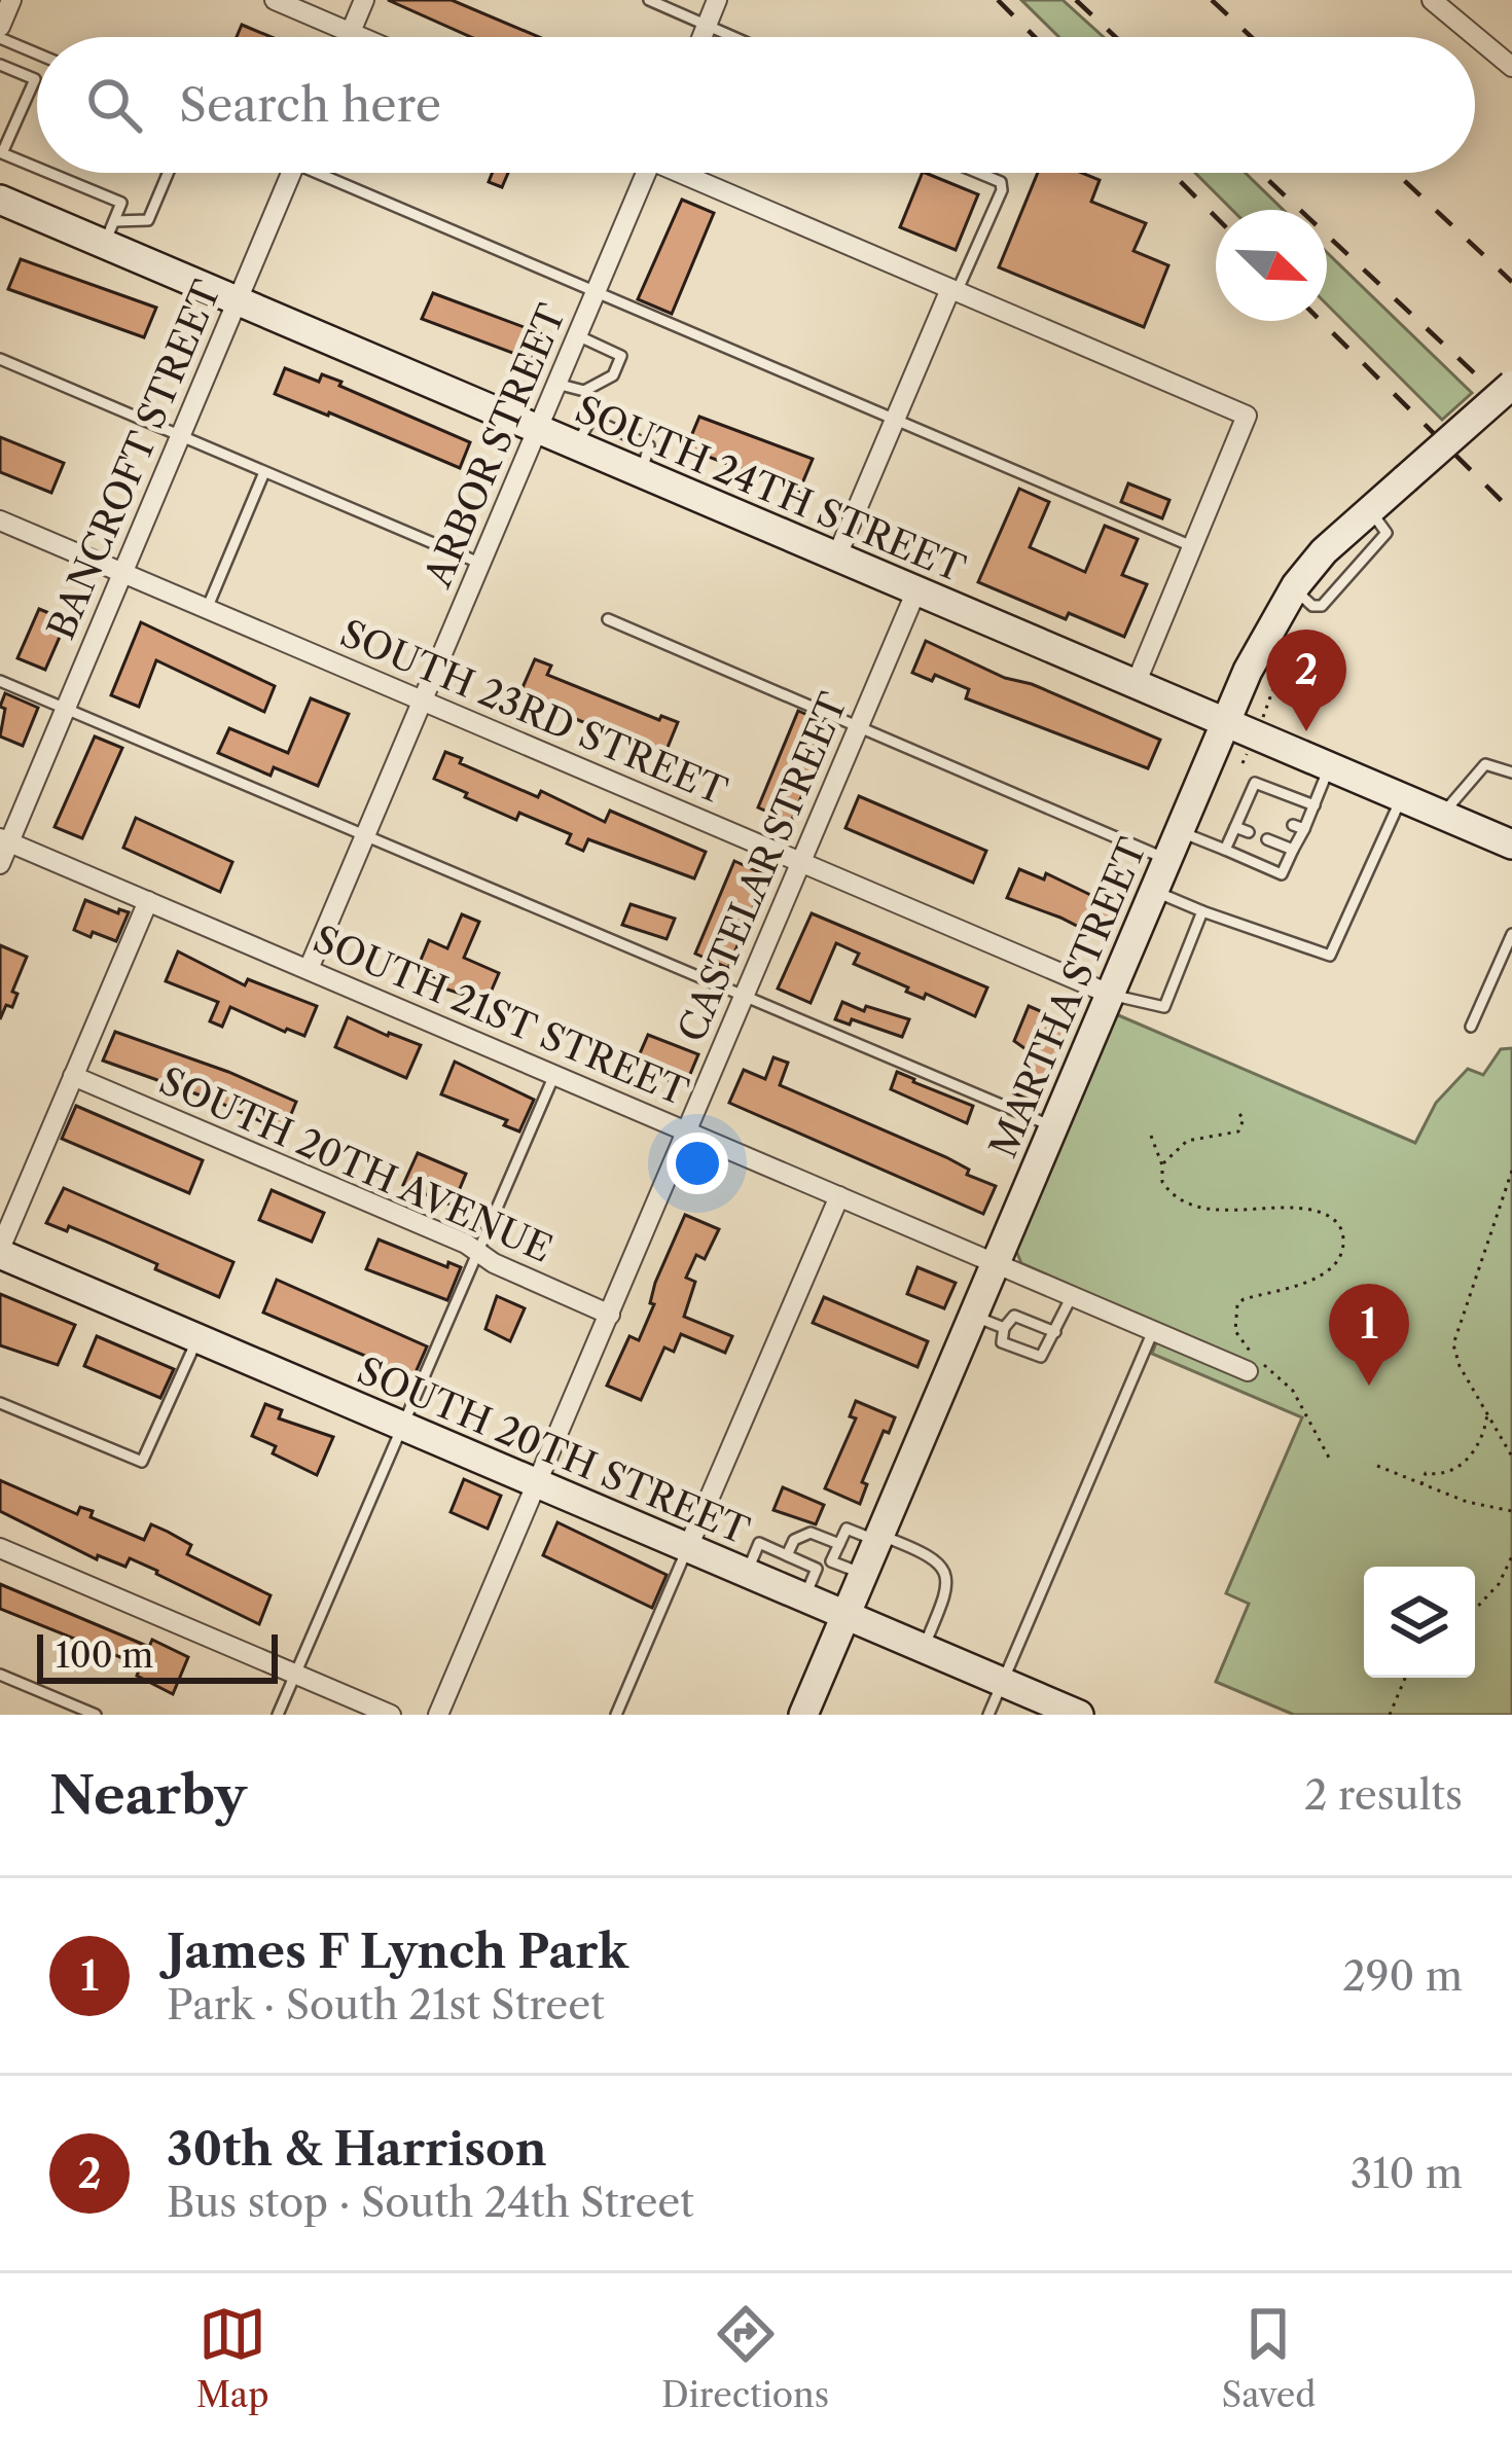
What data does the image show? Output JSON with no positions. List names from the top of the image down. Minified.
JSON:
{"streets":{"main road":["SOUTH 24TH STREET","MARTHA STREET","SOUTH 20TH STREET"],"street":["ARBOR STREET","BANCROFT STREET","SOUTH 23RD STREET","CASTELAR STREET","SOUTH 21ST STREET","SOUTH 20TH AVENUE"]},"crossings":[["ARBOR STREET","SOUTH 24TH STREET"],["ARBOR STREET","SOUTH 23RD STREET"],["ARBOR STREET","SOUTH 21ST STREET"],["BANCROFT STREET","SOUTH 24TH STREET"],["BANCROFT STREET","SOUTH 23RD STREET"],["BANCROFT STREET","SOUTH 21ST STREET"],["SOUTH 24TH STREET","CASTELAR STREET"],["SOUTH 24TH STREET","MARTHA STREET"],["SOUTH 23RD STREET","CASTELAR STREET"],["SOUTH 23RD STREET","MARTHA STREET"],["CASTELAR STREET","SOUTH 21ST STREET"],["CASTELAR STREET","SOUTH 20TH AVENUE"],["CASTELAR STREET","SOUTH 20TH STREET"],["MARTHA STREET","SOUTH 21ST STREET"],["MARTHA STREET","SOUTH 20TH STREET"]],"scale_bar":"100 m","north":"bottom right","page":{"search":"Search here","pins":["2","1"],"scale":"100 m","heading":["Nearby","2 results"],"list":[{"mark":"1","name":"James F Lynch Park","note":"Park · South 21st Street","value":"290 m"},{"mark":"2","name":"30th & Harrison","note":"Bus stop · South 24th Street","value":"310 m"}],"nav":["Map","Directions","Saved"]}}
